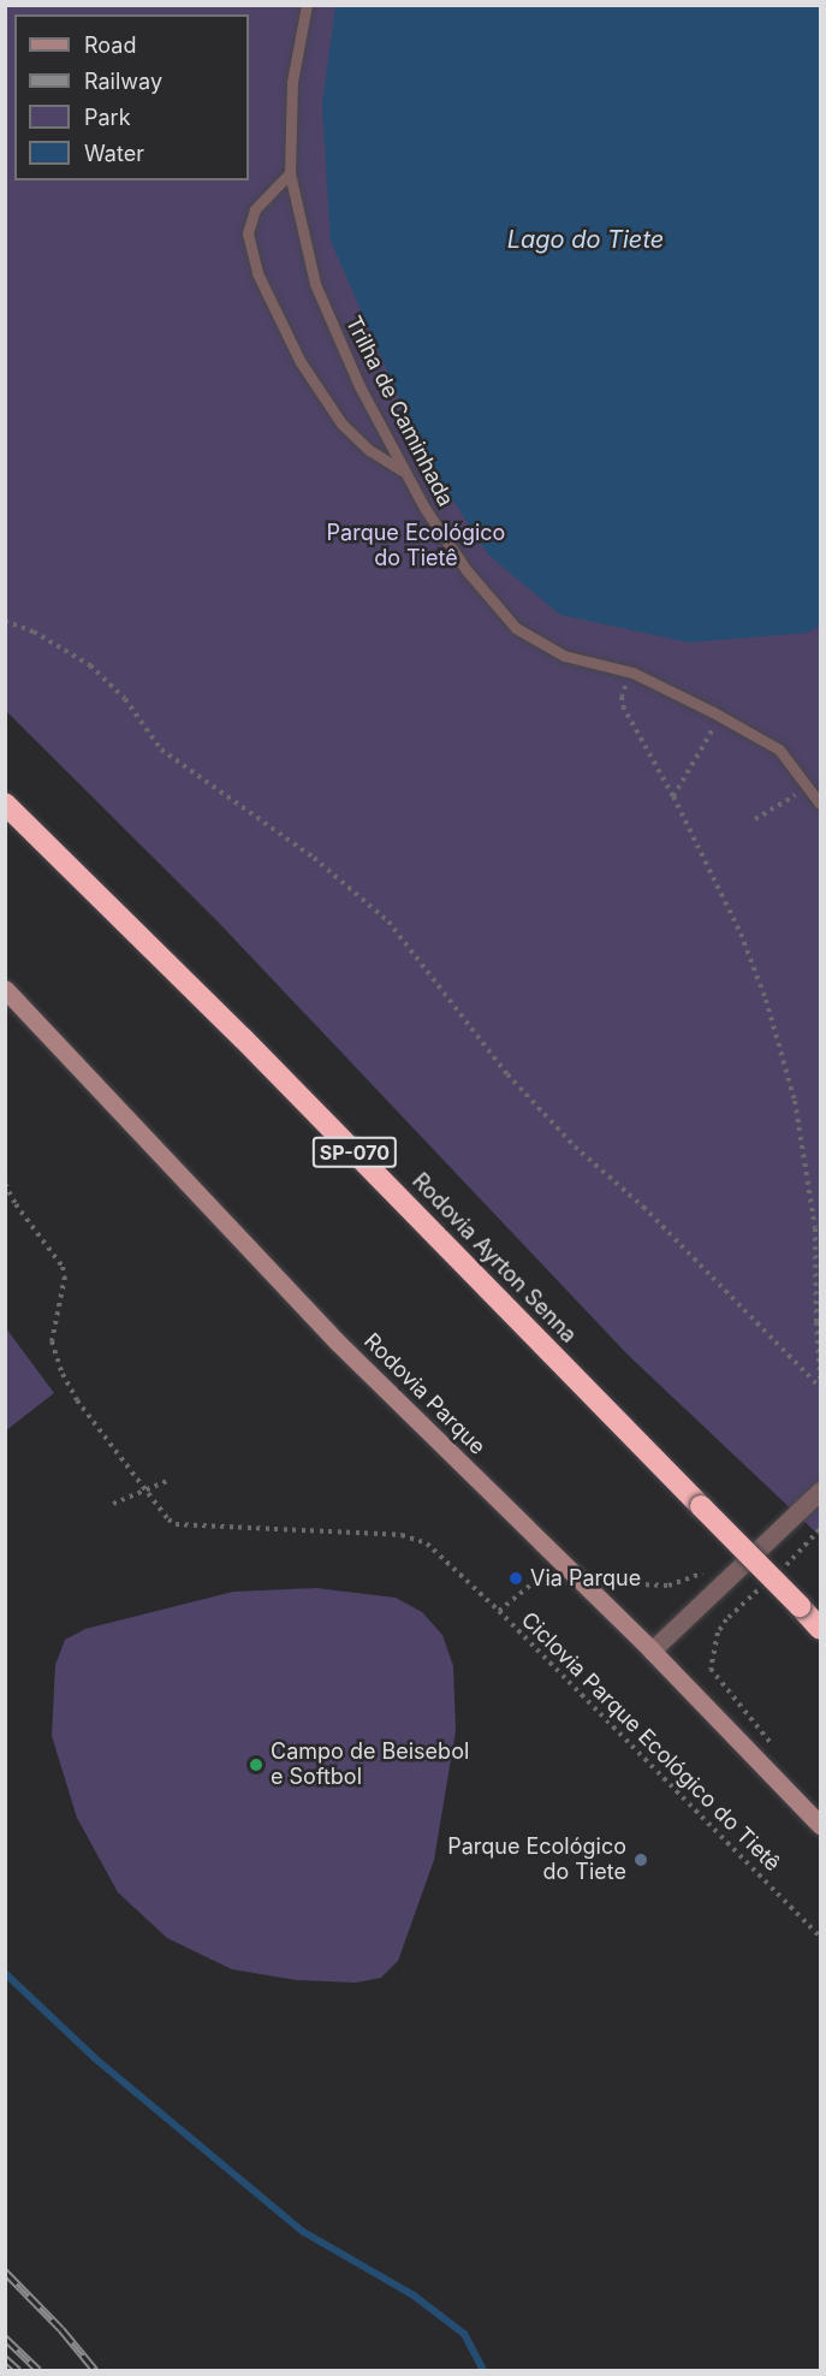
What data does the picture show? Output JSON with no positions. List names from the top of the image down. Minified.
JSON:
{"streets":{"highway":["SP-070","Rodovia Ayrton Senna"],"street":["Rodovia Parque"],"lane":["Trilha de Caminhada"],"path":["Ciclovia Parque Ecológico do Tietê"]},"water":["Lago do Tiete"],"parks":["Parque Ecológico do Tietê"],"places":["Via Parque","Campo de Beisebol e Softbol","Parque Ecológico do Tiete"],"legend":["Road","Railway","Park","Water"]}
